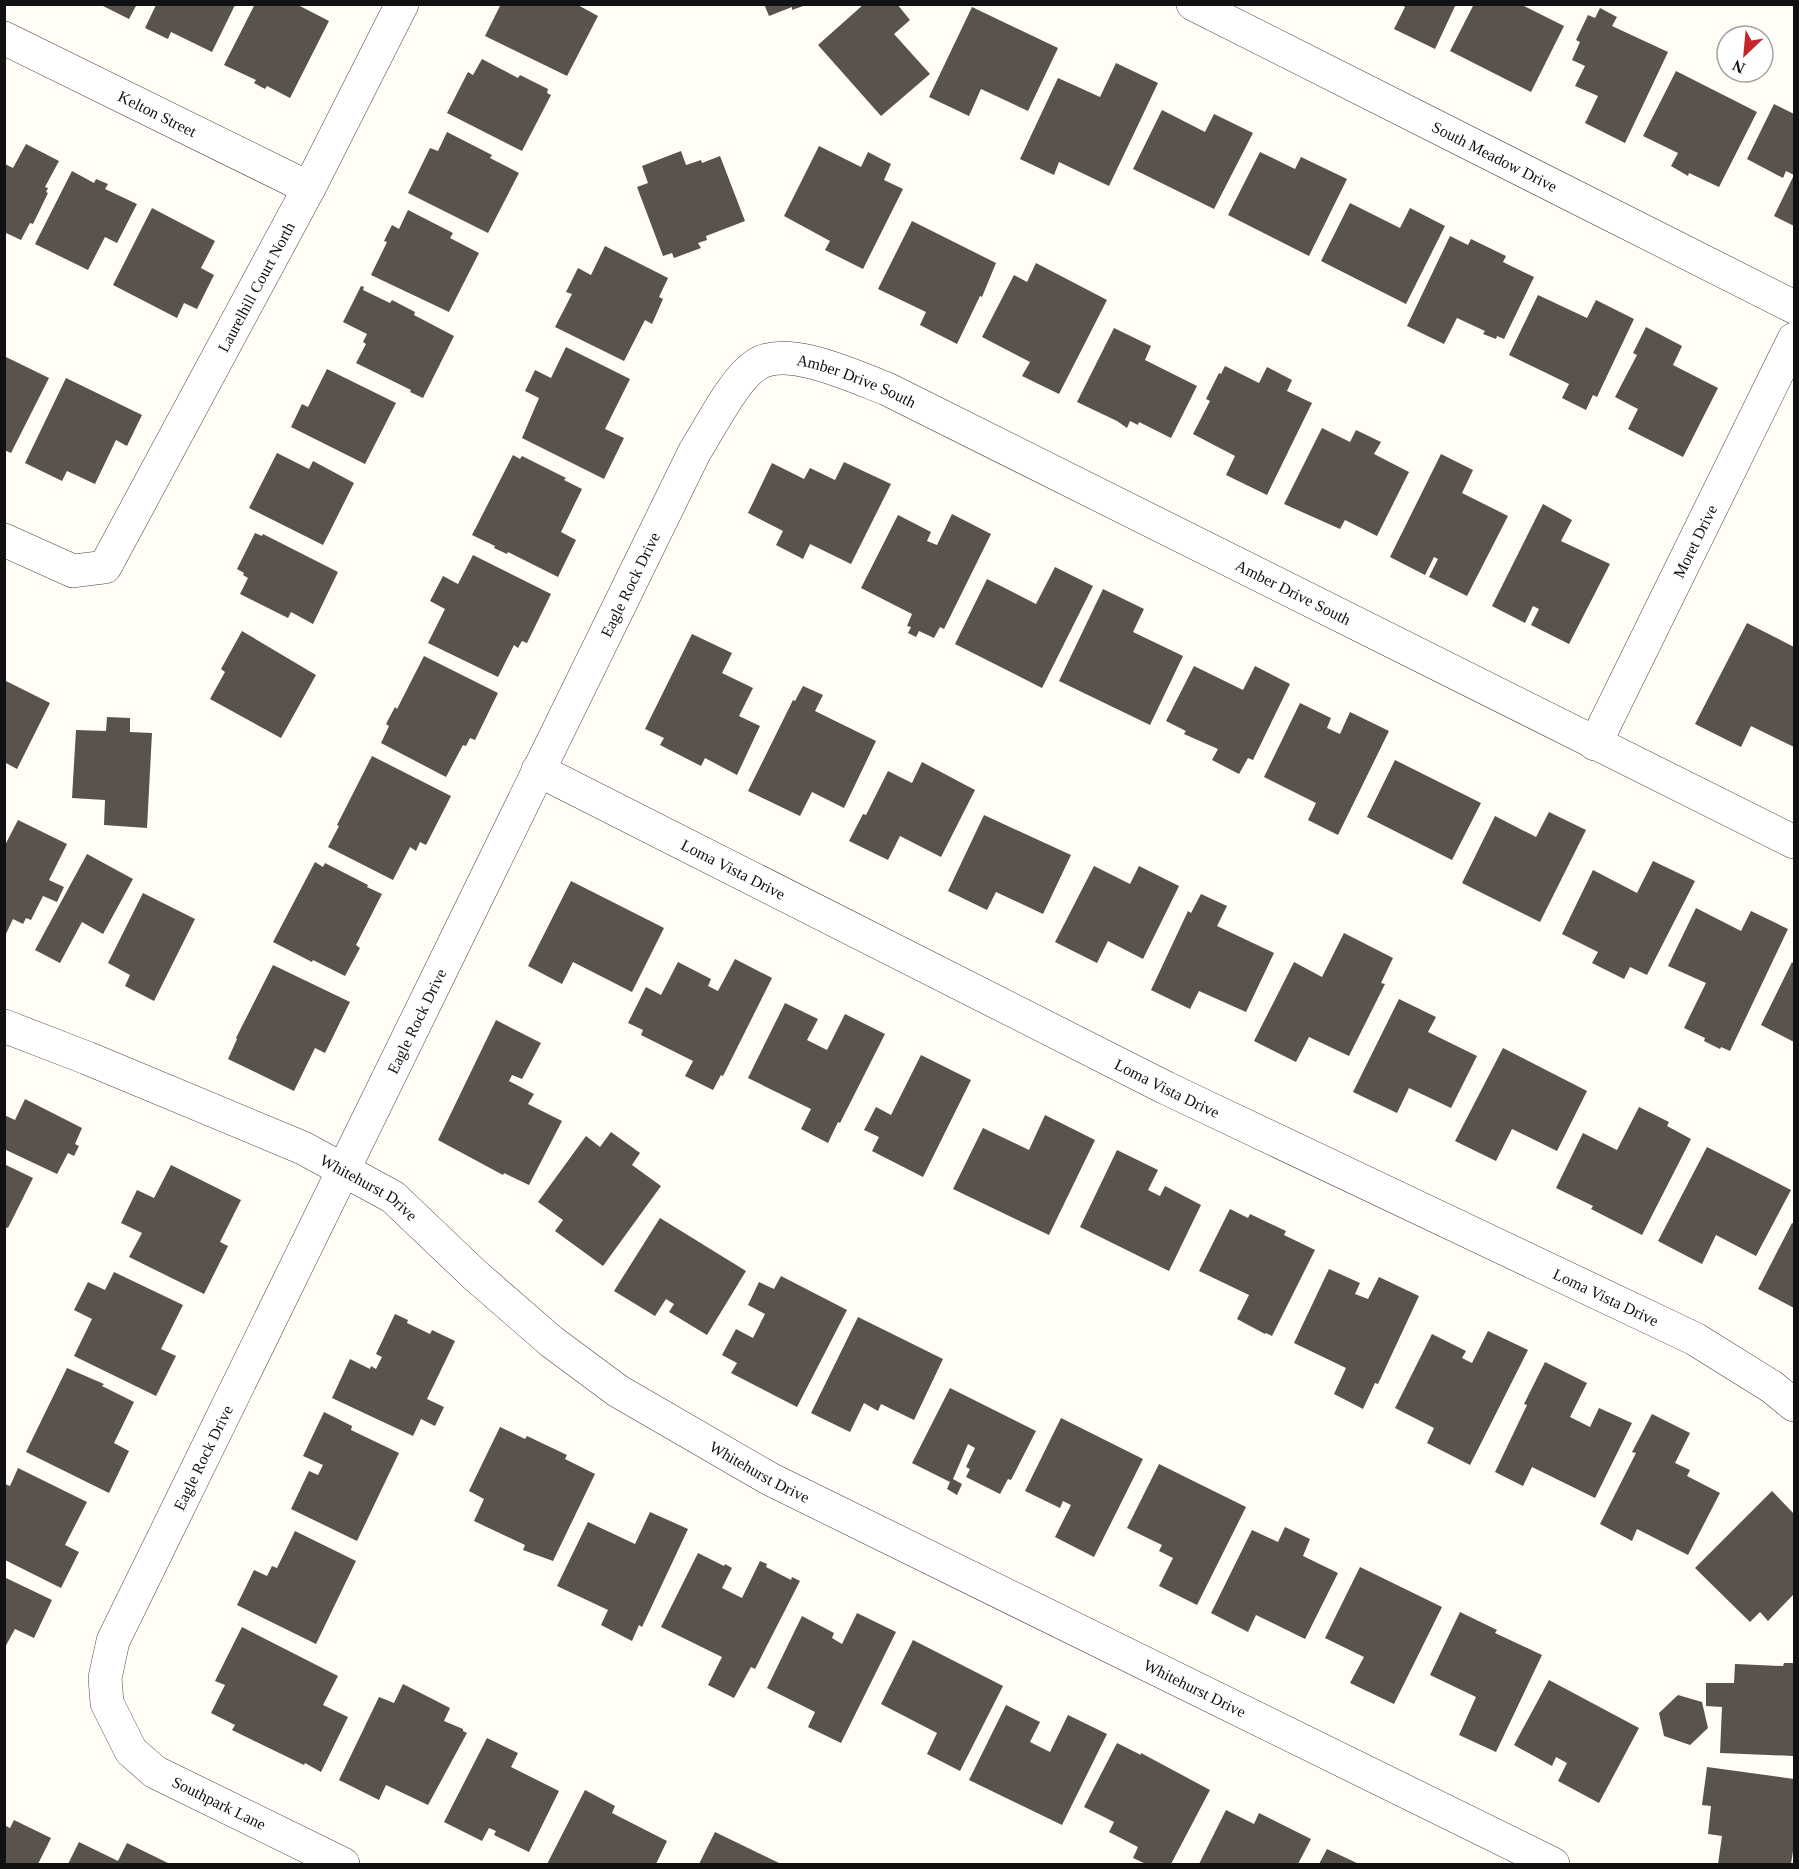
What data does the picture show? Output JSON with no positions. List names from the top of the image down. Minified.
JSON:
{"streets":{"street":["Kelton Street","South Meadow Drive","Laurelhill Court North","Amber Drive South","Moret Drive","Eagle Rock Drive","Loma Vista Drive","Whitehurst Drive","Southpark Lane"]},"crossings":[["Kelton Street","Laurelhill Court North"],["Amber Drive South","Moret Drive"],["Amber Drive South","Eagle Rock Drive"],["Eagle Rock Drive","Loma Vista Drive"],["Eagle Rock Drive","Whitehurst Drive"],["Eagle Rock Drive","Southpark Lane"]],"north":"bottom left"}
